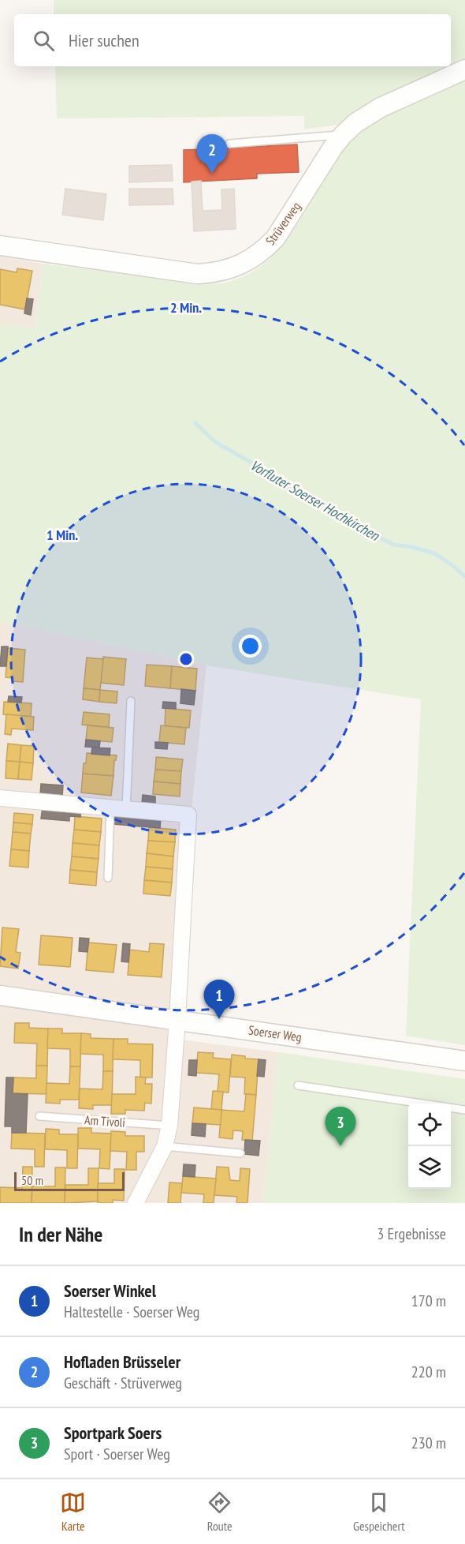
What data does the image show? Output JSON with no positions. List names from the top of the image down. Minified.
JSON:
{"streets":{"street":["Strüverweg","Soerser Weg"],"lane":["Am Tivoli"]},"water":["Vorfluter Soerser Hochkirchen"],"scale_bar":"50 m","page":{"search":"Hier suchen","pins":["2","1","3"],"scale":"50 m","heading":["In der Nähe","3 Ergebnisse"],"list":[{"mark":"1","name":"Soerser Winkel","note":"Haltestelle · Soerser Weg","value":"170 m"},{"mark":"2","name":"Hofladen Brüsseler","note":"Geschäft · Strüverweg","value":"220 m"},{"mark":"3","name":"Sportpark Soers","note":"Sport · Soerser Weg","value":"230 m"}],"nav":["Karte","Route","Gespeichert"]},"rings":["2 Min.","1 Min."]}
